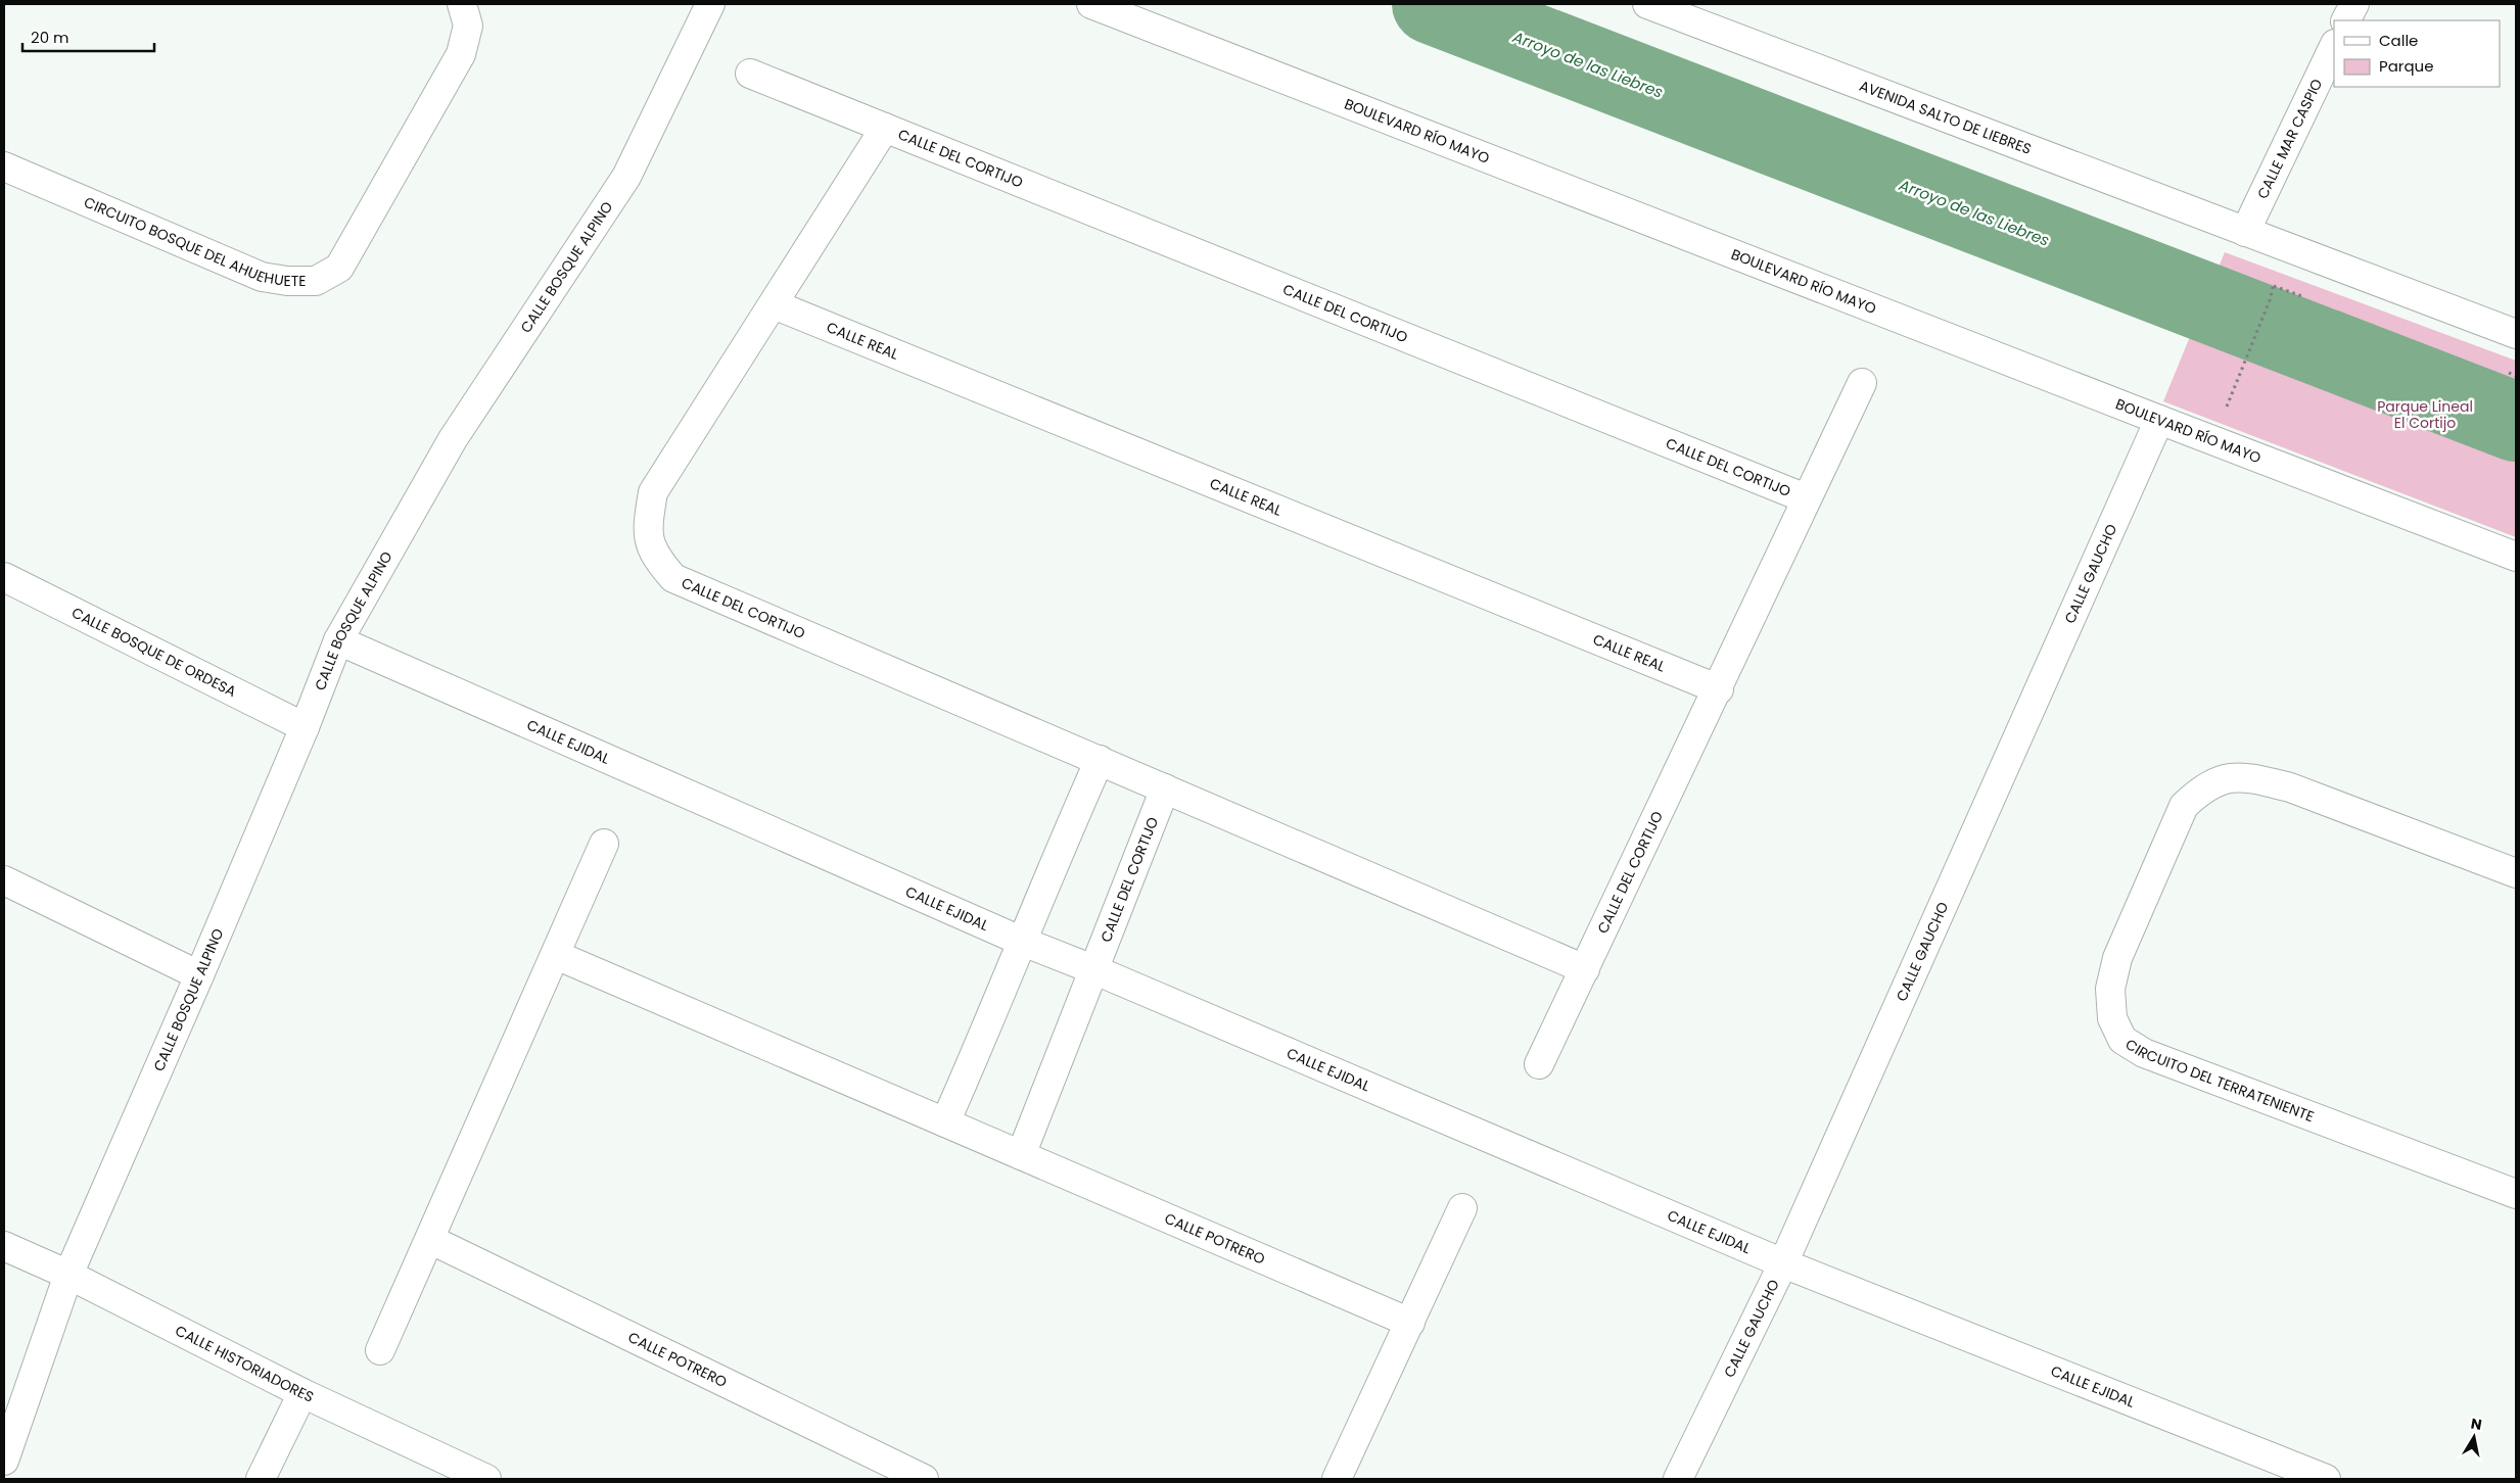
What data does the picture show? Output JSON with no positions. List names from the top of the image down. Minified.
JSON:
{"streets":{"street":["AVENIDA SALTO DE LIEBRES","BOULEVARD RÍO MAYO","CALLE MAR CASPIO","CALLE DEL CORTIJO","CIRCUITO BOSQUE DEL AHUEHUETE","CALLE BOSQUE ALPINO","CALLE REAL","CALLE GAUCHO","CALLE BOSQUE DE ORDESA","CALLE EJIDAL","CIRCUITO DEL TERRATENIENTE","CALLE POTRERO","CALLE HISTORIADORES"]},"crossings":[["AVENIDA SALTO DE LIEBRES","CALLE MAR CASPIO"],["BOULEVARD RÍO MAYO","CALLE GAUCHO"],["CALLE DEL CORTIJO","CALLE REAL"],["CALLE DEL CORTIJO","CALLE EJIDAL"],["CALLE BOSQUE ALPINO","CALLE BOSQUE DE ORDESA"],["CALLE BOSQUE ALPINO","CALLE EJIDAL"],["CALLE BOSQUE ALPINO","CALLE HISTORIADORES"],["CALLE GAUCHO","CALLE EJIDAL"]],"water":["Arroyo de las Liebres"],"parks":["Parque Lineal El Cortijo"],"legend":["Calle","Parque"],"scale_bar":"20 m","north":"top"}
